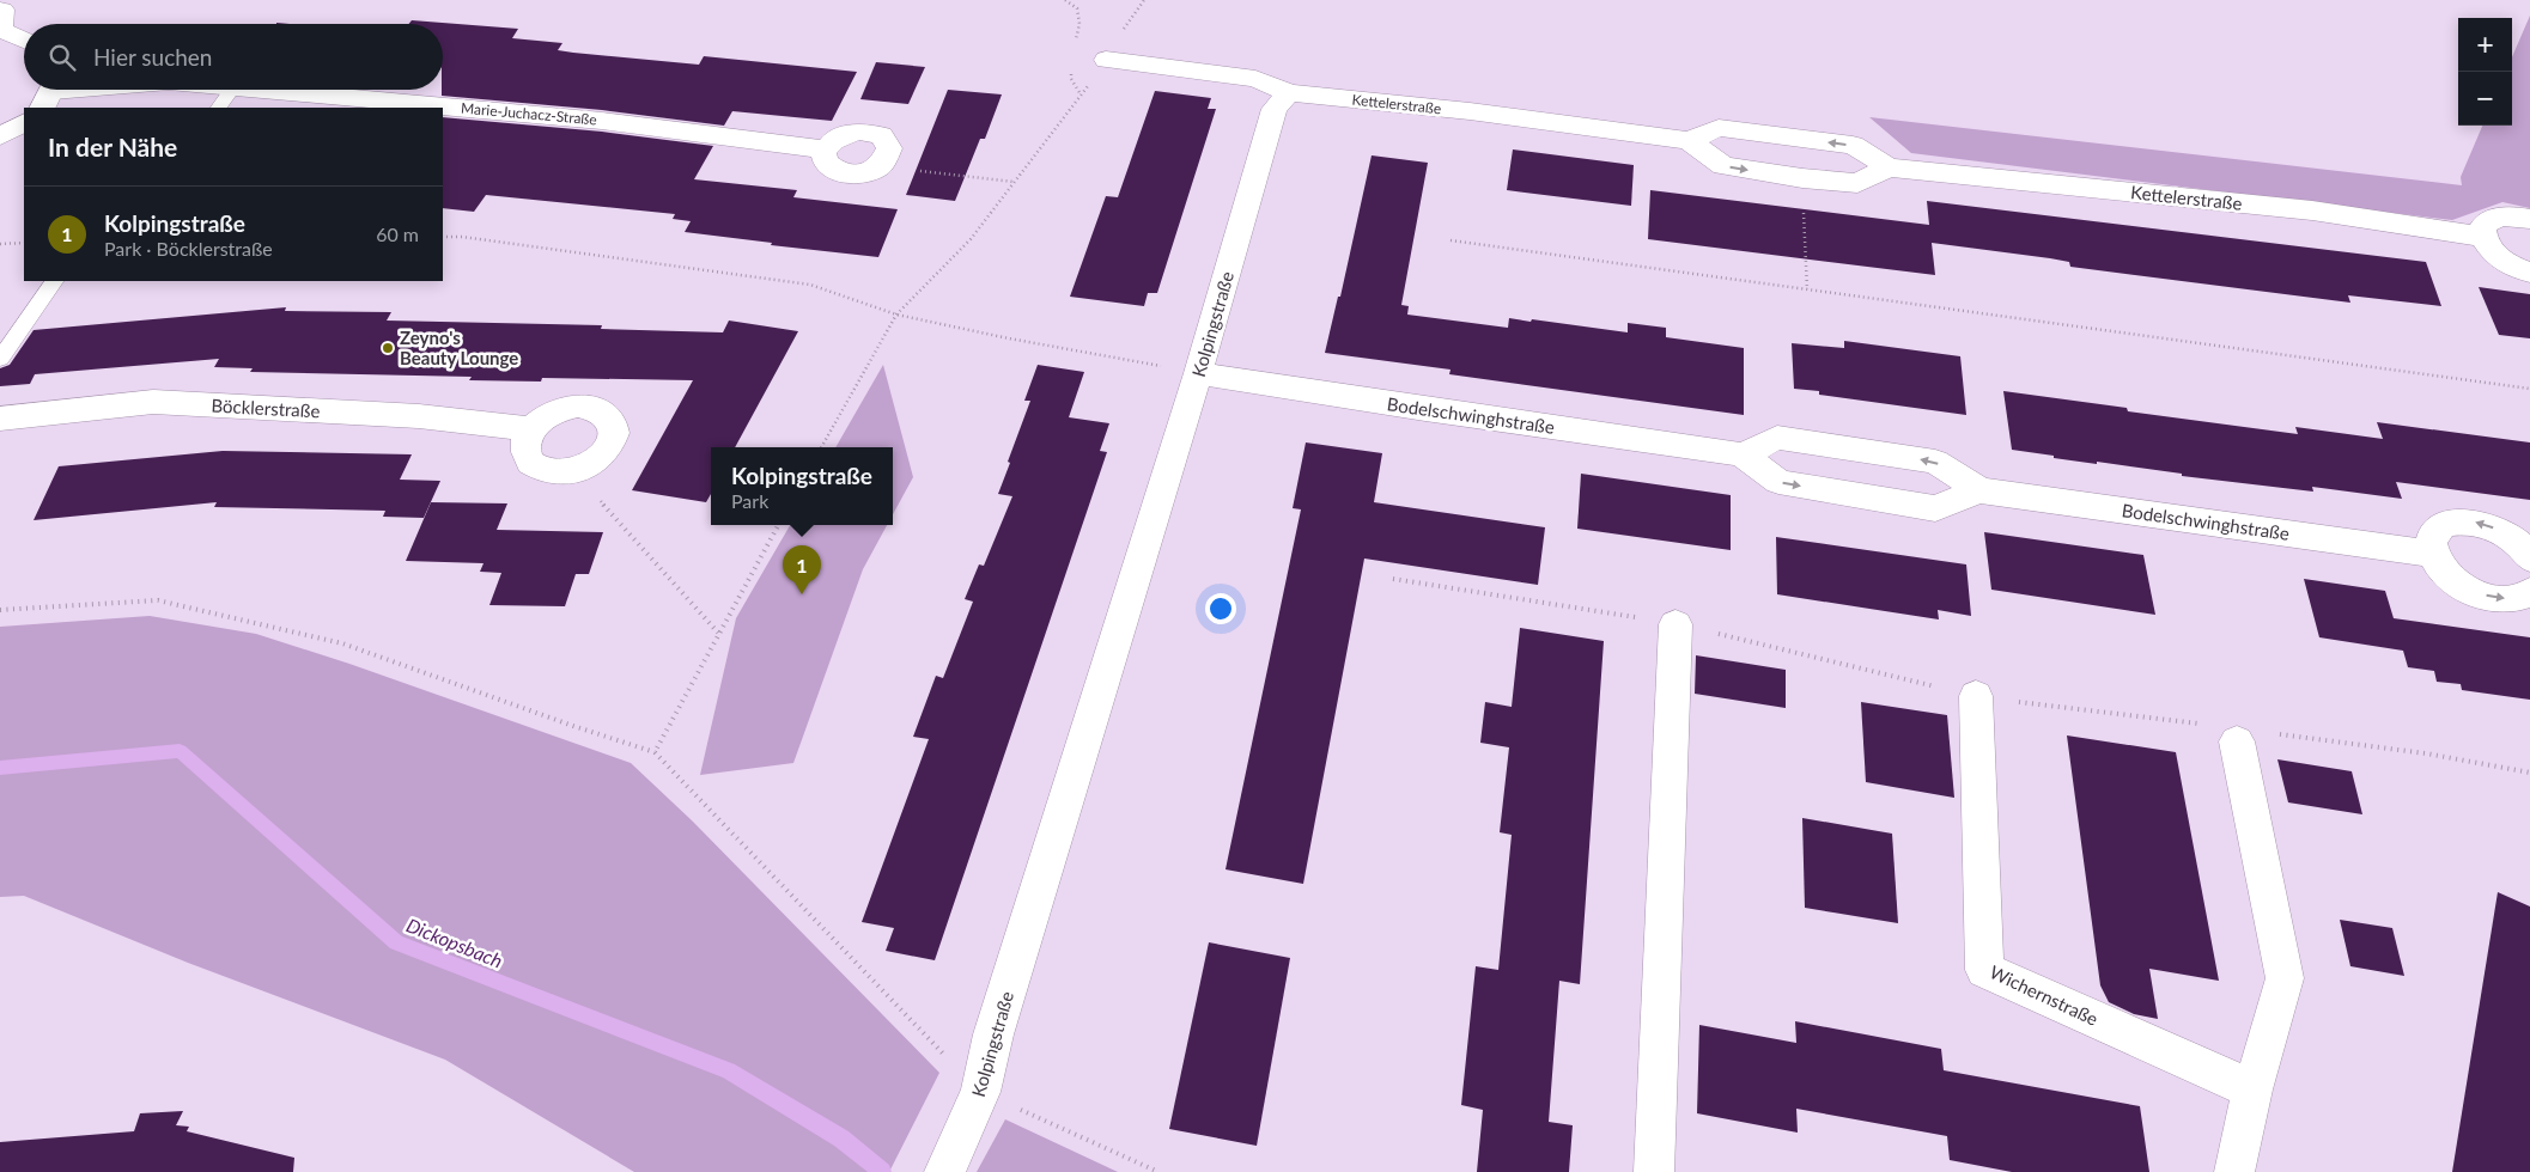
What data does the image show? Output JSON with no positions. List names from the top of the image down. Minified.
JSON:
{"streets":{"street":["Kettelerstraße","Marie-Juchacz-Straße","Kolpingstraße","Böcklerstraße","Bodelschwinghstraße","Wichernstraße"]},"crossings":[["Kettelerstraße","Kolpingstraße"],["Kolpingstraße","Bodelschwinghstraße"]],"water":["Dickopsbach"],"places":["Zeyno's Beauty Lounge"],"page":{"map_buttons":["+","−"],"search":"Hier suchen","heading":"In der Nähe","list":[{"mark":"1","name":"Kolpingstraße","note":"Park · Böcklerstraße","value":"60 m"}],"popup":["Kolpingstraße","Park"],"pins":"1"}}
